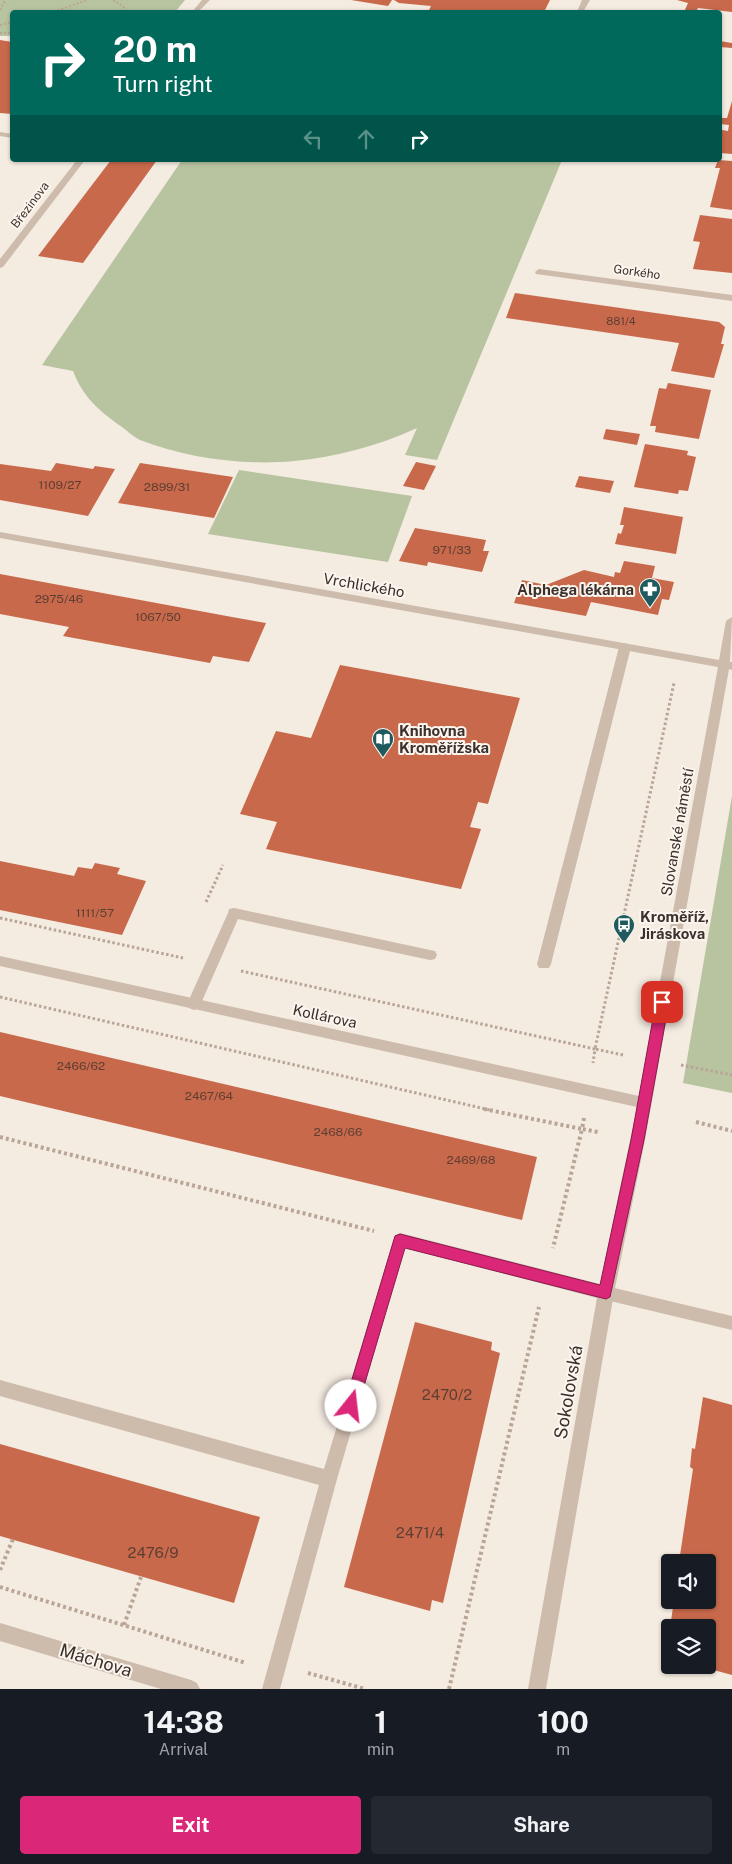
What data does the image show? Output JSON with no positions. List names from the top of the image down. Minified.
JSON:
{"streets":{"street":["Březinova","Gorkého","Vrchlického","Slovanské náměstí","Kollárova","Sokolovská","Máchova"]},"crossings":[["Vrchlického","Slovanské náměstí"],["Slovanské náměstí","Kollárova"],["Slovanské náměstí","Sokolovská"],["Kollárova","Sokolovská"]],"places":{"pharmacy":["Alphega lékárna"],"library":["Knihovna Kroměřížska"],"bus stop":["Kroměříž, Jiráskova"]},"house_numbers":["881/4","1109/27","2899/31","971/33","2975/46","1067/50","1111/57","2466/62","2467/64","2468/66","2469/68","2470/2","2471/4","2476/9"],"page":{"turn":["20 m","Turn right"],"eta":["14:38","Arrival","1","min","100","m"],"buttons":["Exit","Share"]}}
